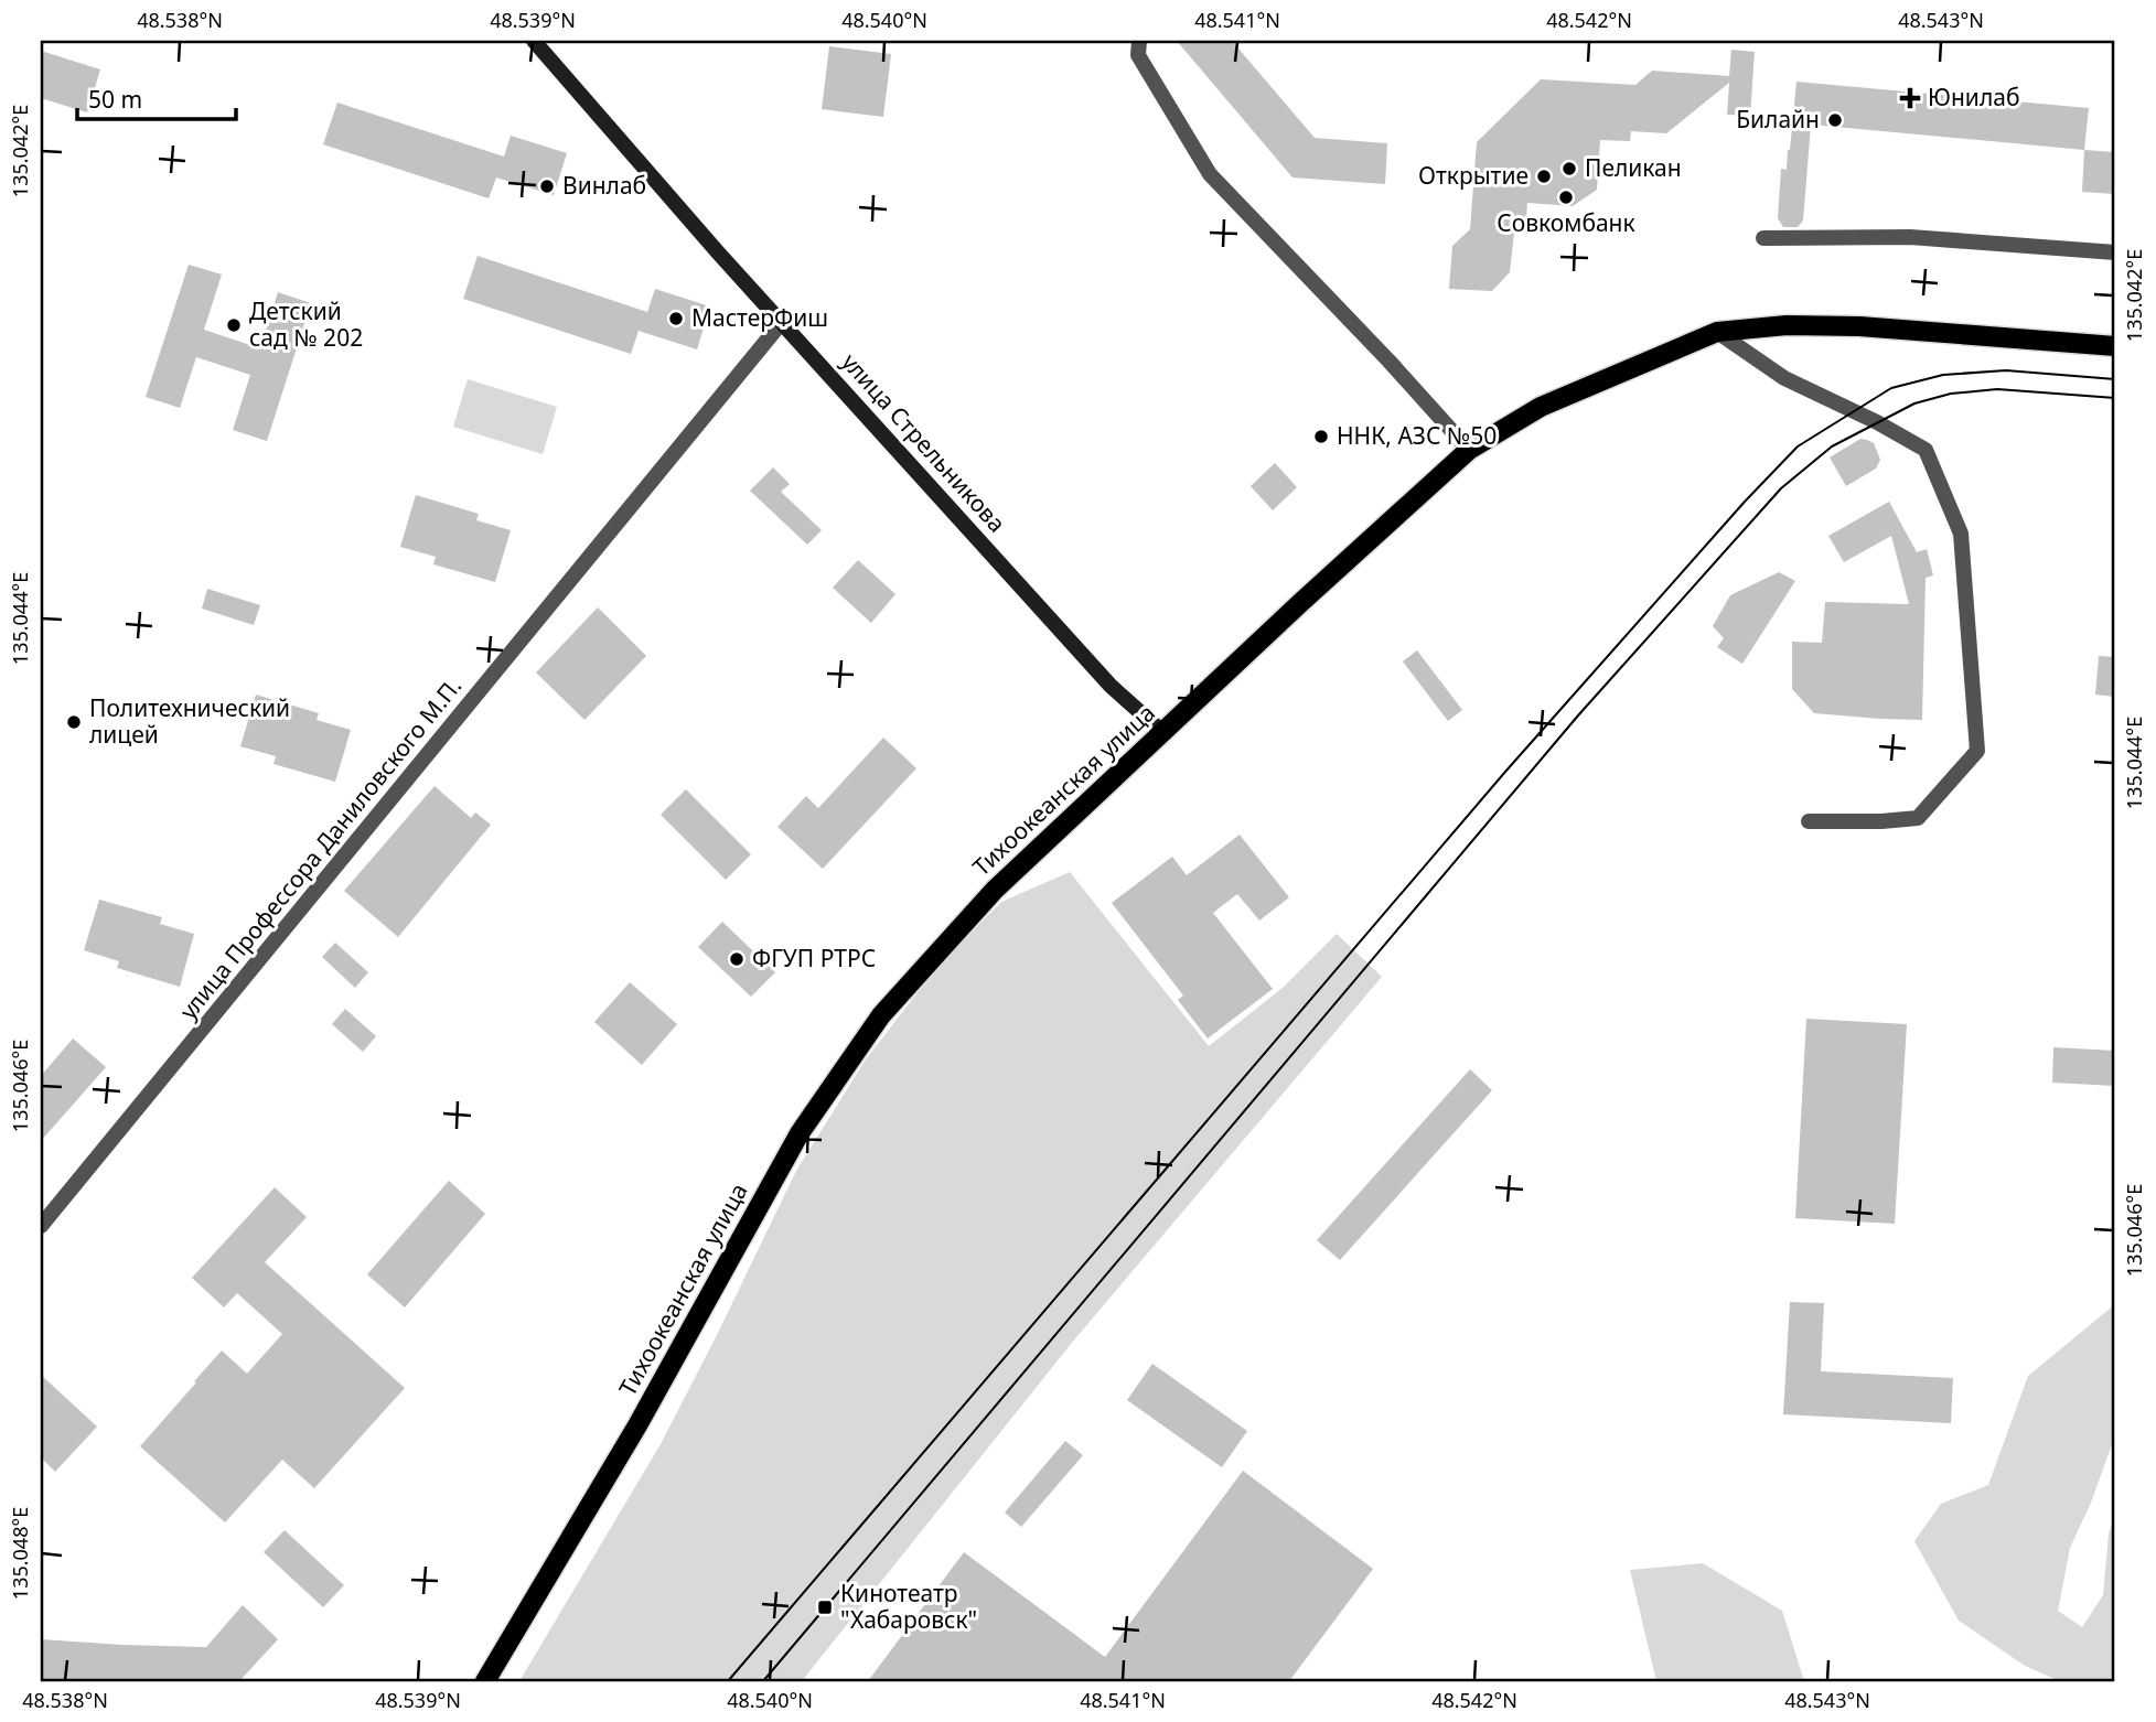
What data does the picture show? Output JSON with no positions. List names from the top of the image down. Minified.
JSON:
{"streets":{"main road":["Тихоокеанская улица"],"street":["улица Стрельникова","улица Профессора Даниловского М.П."]},"crossings":[["улица Стрельникова","Тихоокеанская улица"],["улица Стрельникова","улица Профессора Даниловского М.П."]],"places":{"health":["Юнилаб"],"other":["Билайн","Пеликан","Открытие","Винлаб","Совкомбанк","МастерФиш","Детский сад № 202","ННК, АЗС №50","Политехнический лицей","ФГУП РТРС"],"transit":["Кинотеатр \"Хабаровск\""]},"scale_bar":"50 m","coordinates":["48.538°N","48.539°N","48.540°N","48.541°N","48.542°N","48.543°N","135.042°E","135.044°E","135.046°E","135.048°E"]}
